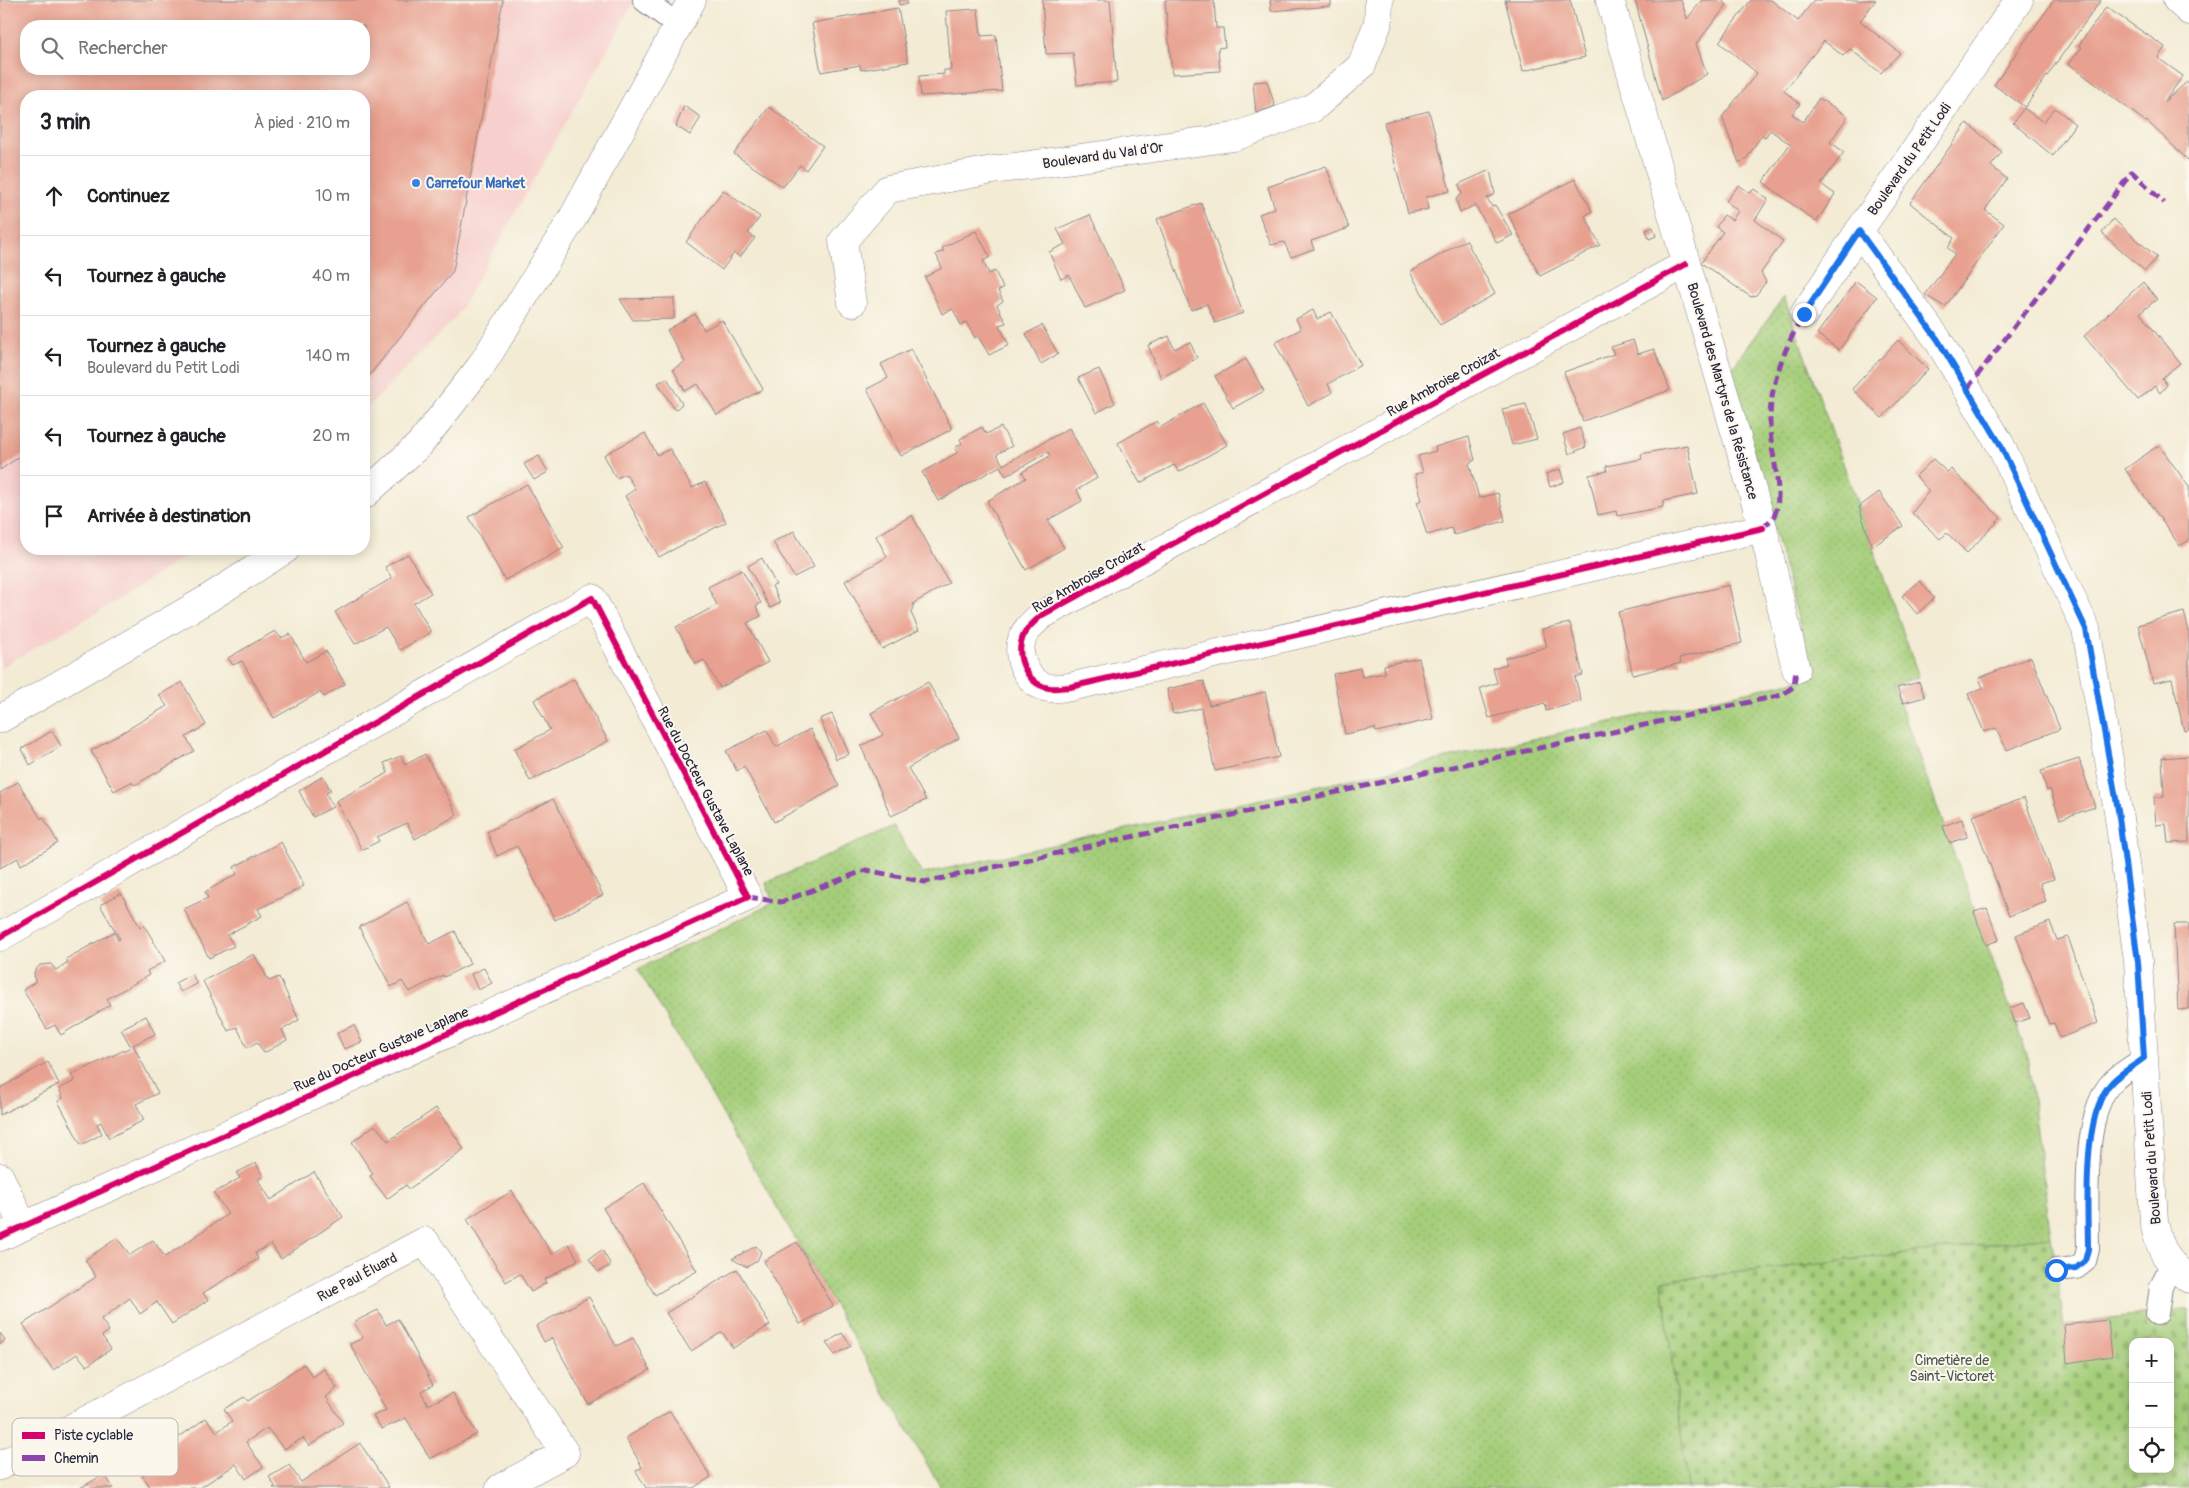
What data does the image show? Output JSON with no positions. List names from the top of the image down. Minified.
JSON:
{"streets":{"street":["Boulevard du Val d'Or","Boulevard du Petit Lodi","Rue Ambroise Croizat","Boulevard des Martyrs de la Résistance","Rue du Docteur Gustave Laplane","Rue Paul Éluard"]},"crossings":[["Rue Ambroise Croizat","Boulevard des Martyrs de la Résistance"]],"parks":["Cimetière de Saint-Victoret"],"places":["Carrefour Market"],"legend":["Piste cyclable","Chemin"],"page":{"search":"Rechercher","heading":["3 min","À pied · 210 m"],"list":[["Continuez","10 m"],["Tournez à gauche","40 m"],["Tournez à gauche","Boulevard du Petit Lodi","140 m"],["Tournez à gauche","20 m"],"Arrivée à destination"],"map_buttons":["+","−"]}}
